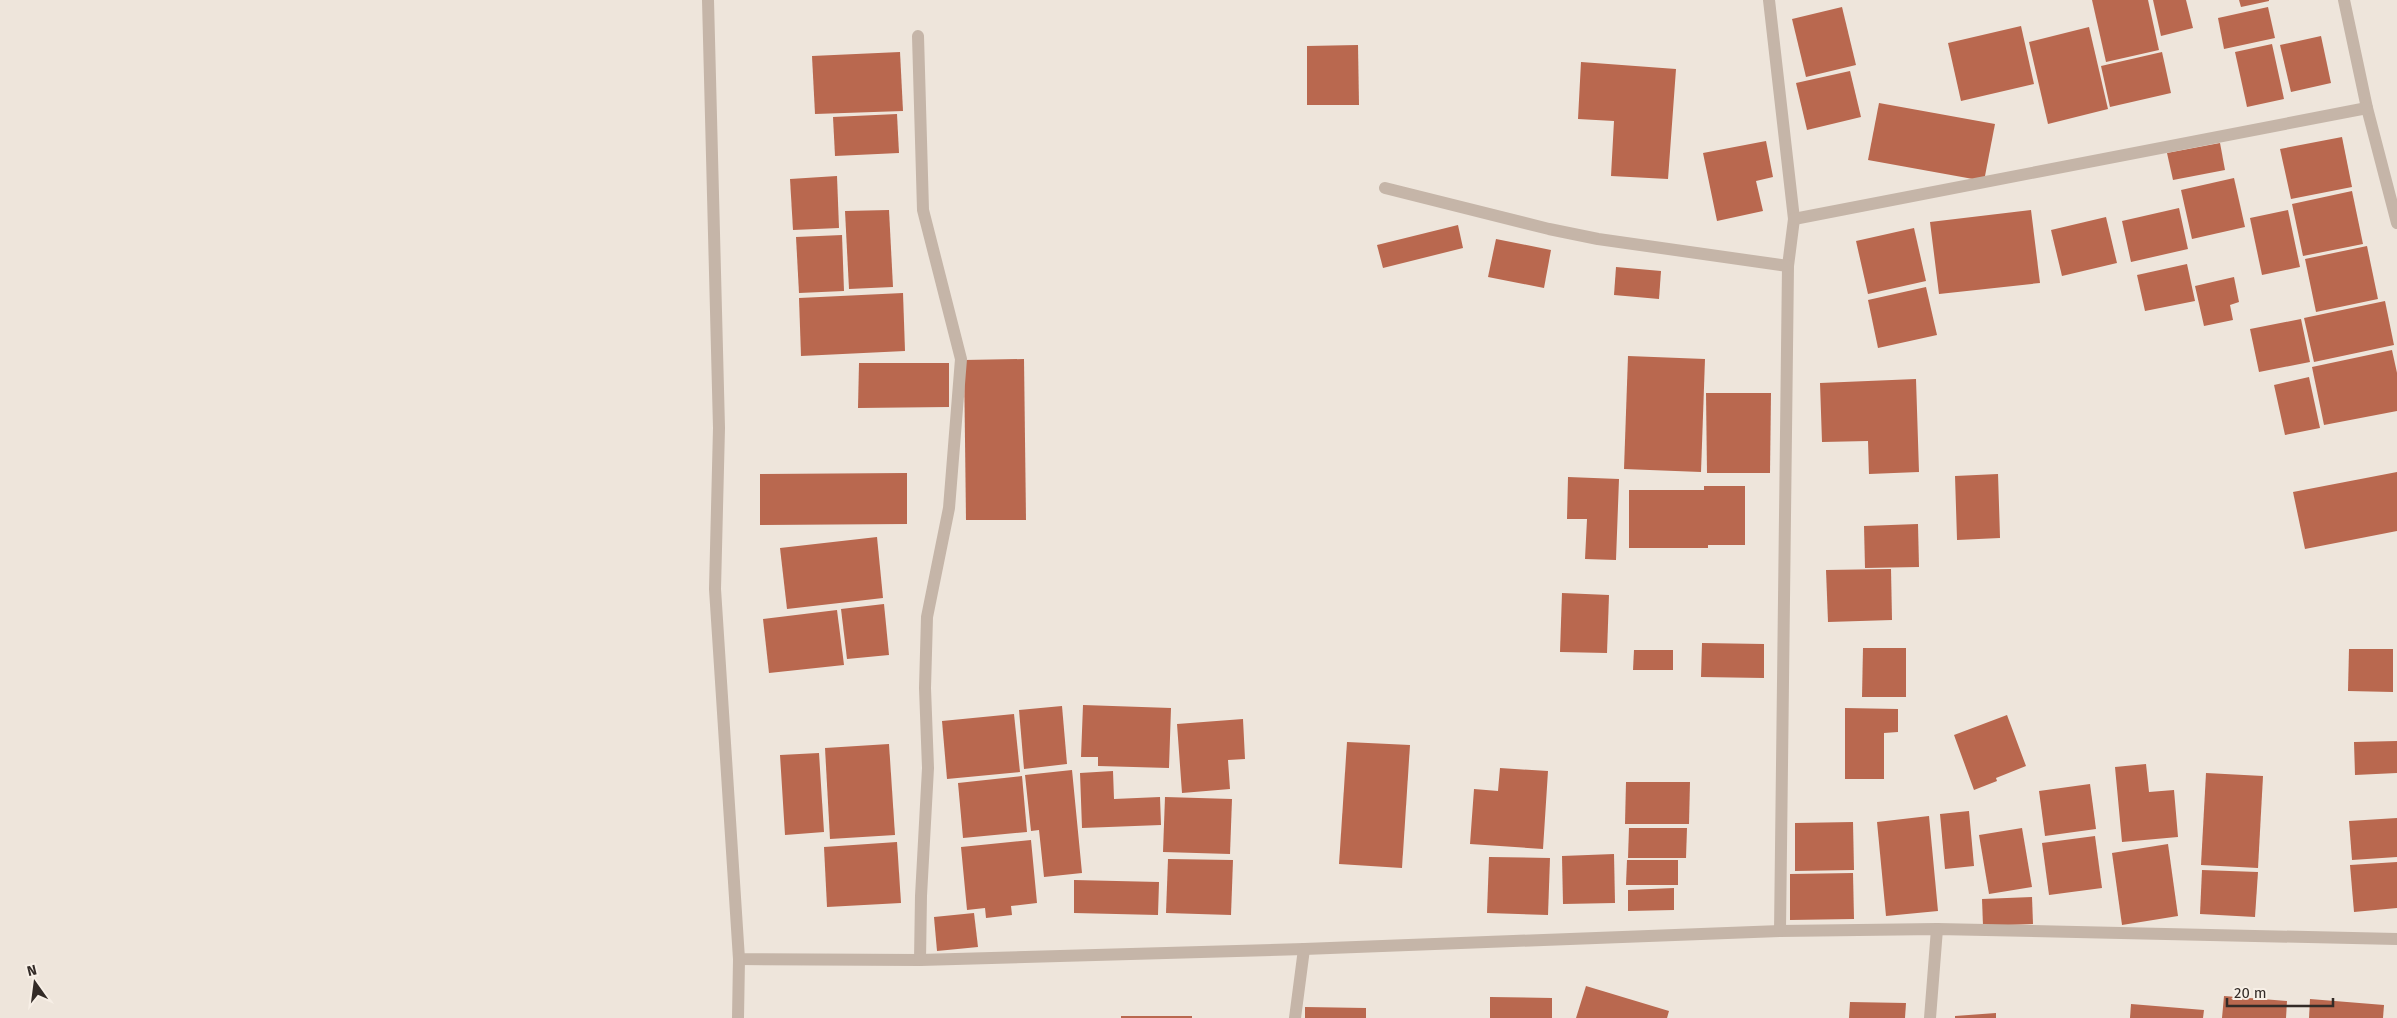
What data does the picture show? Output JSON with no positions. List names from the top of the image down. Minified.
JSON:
{"scale_bar":"20 m","north":"top"}
